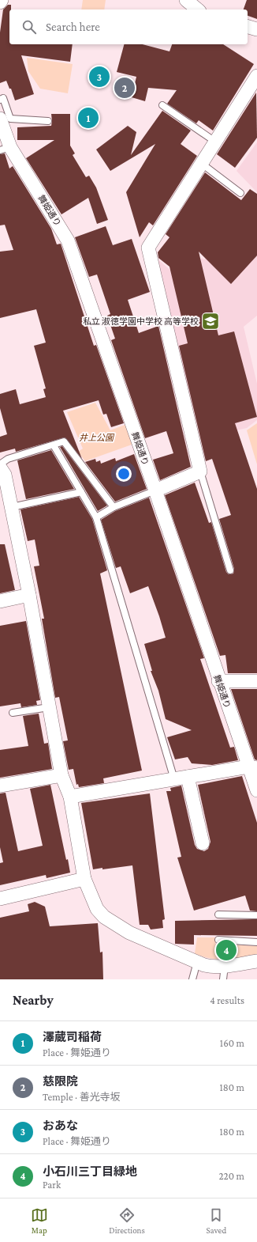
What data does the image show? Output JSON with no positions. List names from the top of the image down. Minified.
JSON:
{"streets":{"street":["舞姫通り"]},"parks":["井上公園"],"places":{"school or university":["私立 淑徳学園中学校 高等学校"]},"page":{"search":"Search here","pins":["3","2","1","4"],"heading":["Nearby","4 results"],"list":[{"mark":"1","name":"澤蔵司稲荷","note":"Place · 舞姫通り","value":"160 m"},{"mark":"2","name":"慈限院","note":"Temple · 善光寺坂","value":"180 m"},{"mark":"3","name":"おあな","note":"Place · 舞姫通り","value":"180 m"},{"mark":"4","name":"小石川三丁目緑地","note":"Park","value":"220 m"}],"nav":["Map","Directions","Saved"]}}
